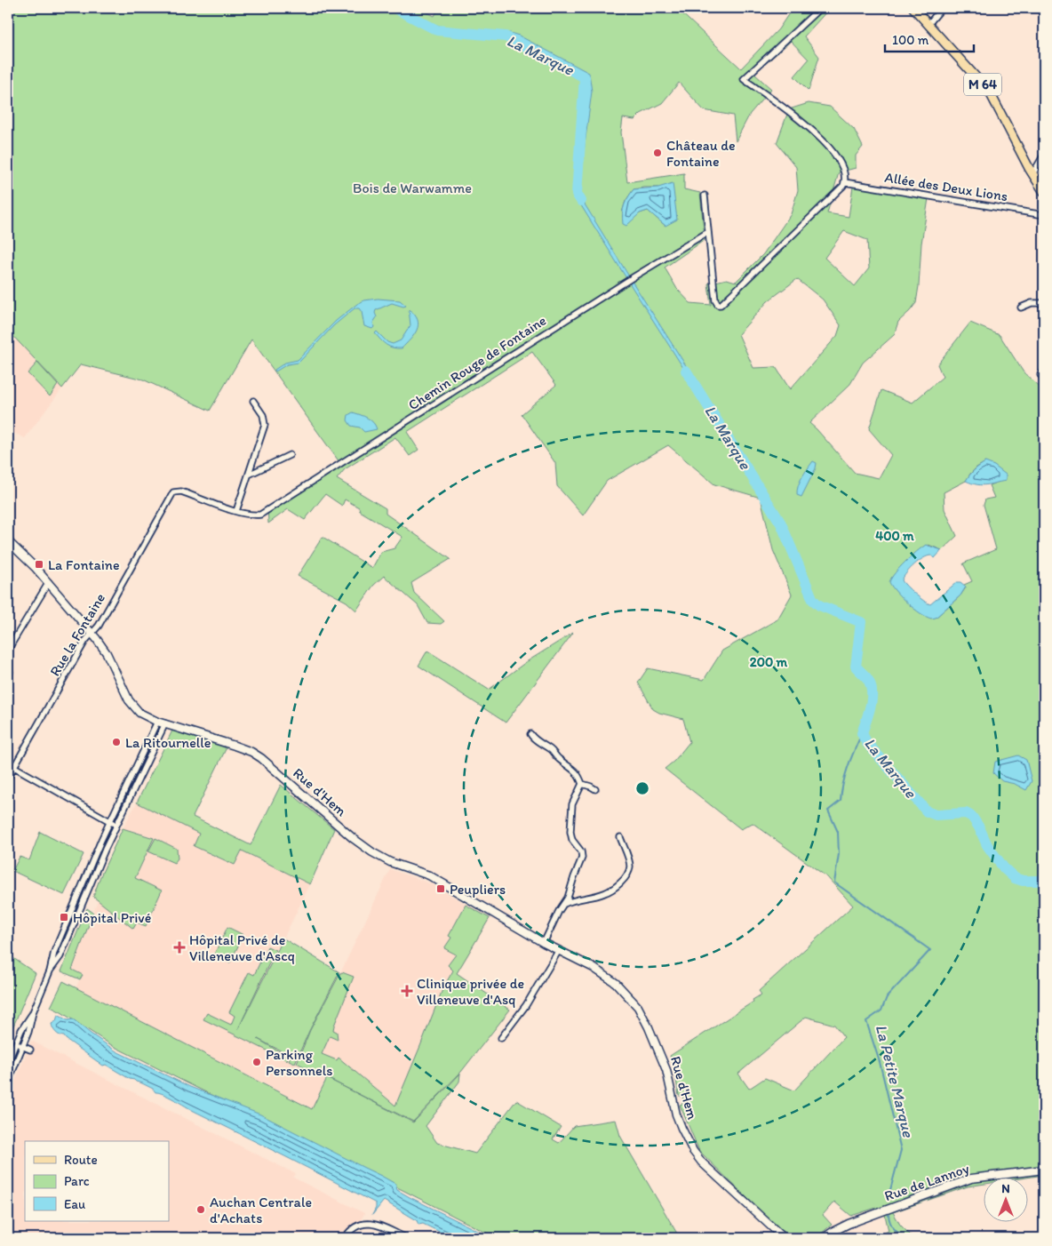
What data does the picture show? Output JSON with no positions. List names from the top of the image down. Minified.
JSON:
{"streets":{"main road":["M 64"],"street":["Allée des Deux Lions","Chemin Rouge de Fontaine","Rue la Fontaine","Rue d'Hem","Rue de Lannoy"]},"crossings":[["Chemin Rouge de Fontaine","Rue la Fontaine"],["Rue la Fontaine","Rue d'Hem"]],"water":["La Marque","La Petite Marque"],"parks":["Bois de Warwamme"],"places":{"other":["Château de Fontaine","La Ritournelle","Parking Personnels","Auchan Centrale d'Achats"],"transit":["La Fontaine","Peupliers","Hôpital Privé"],"health":["Hôpital Privé de Villeneuve d'Ascq","Clinique privée de Villeneuve d'Asq"]},"legend":["Route","Parc","Eau"],"scale_bar":"100 m","north":"top","rings":["400 m","200 m"]}
